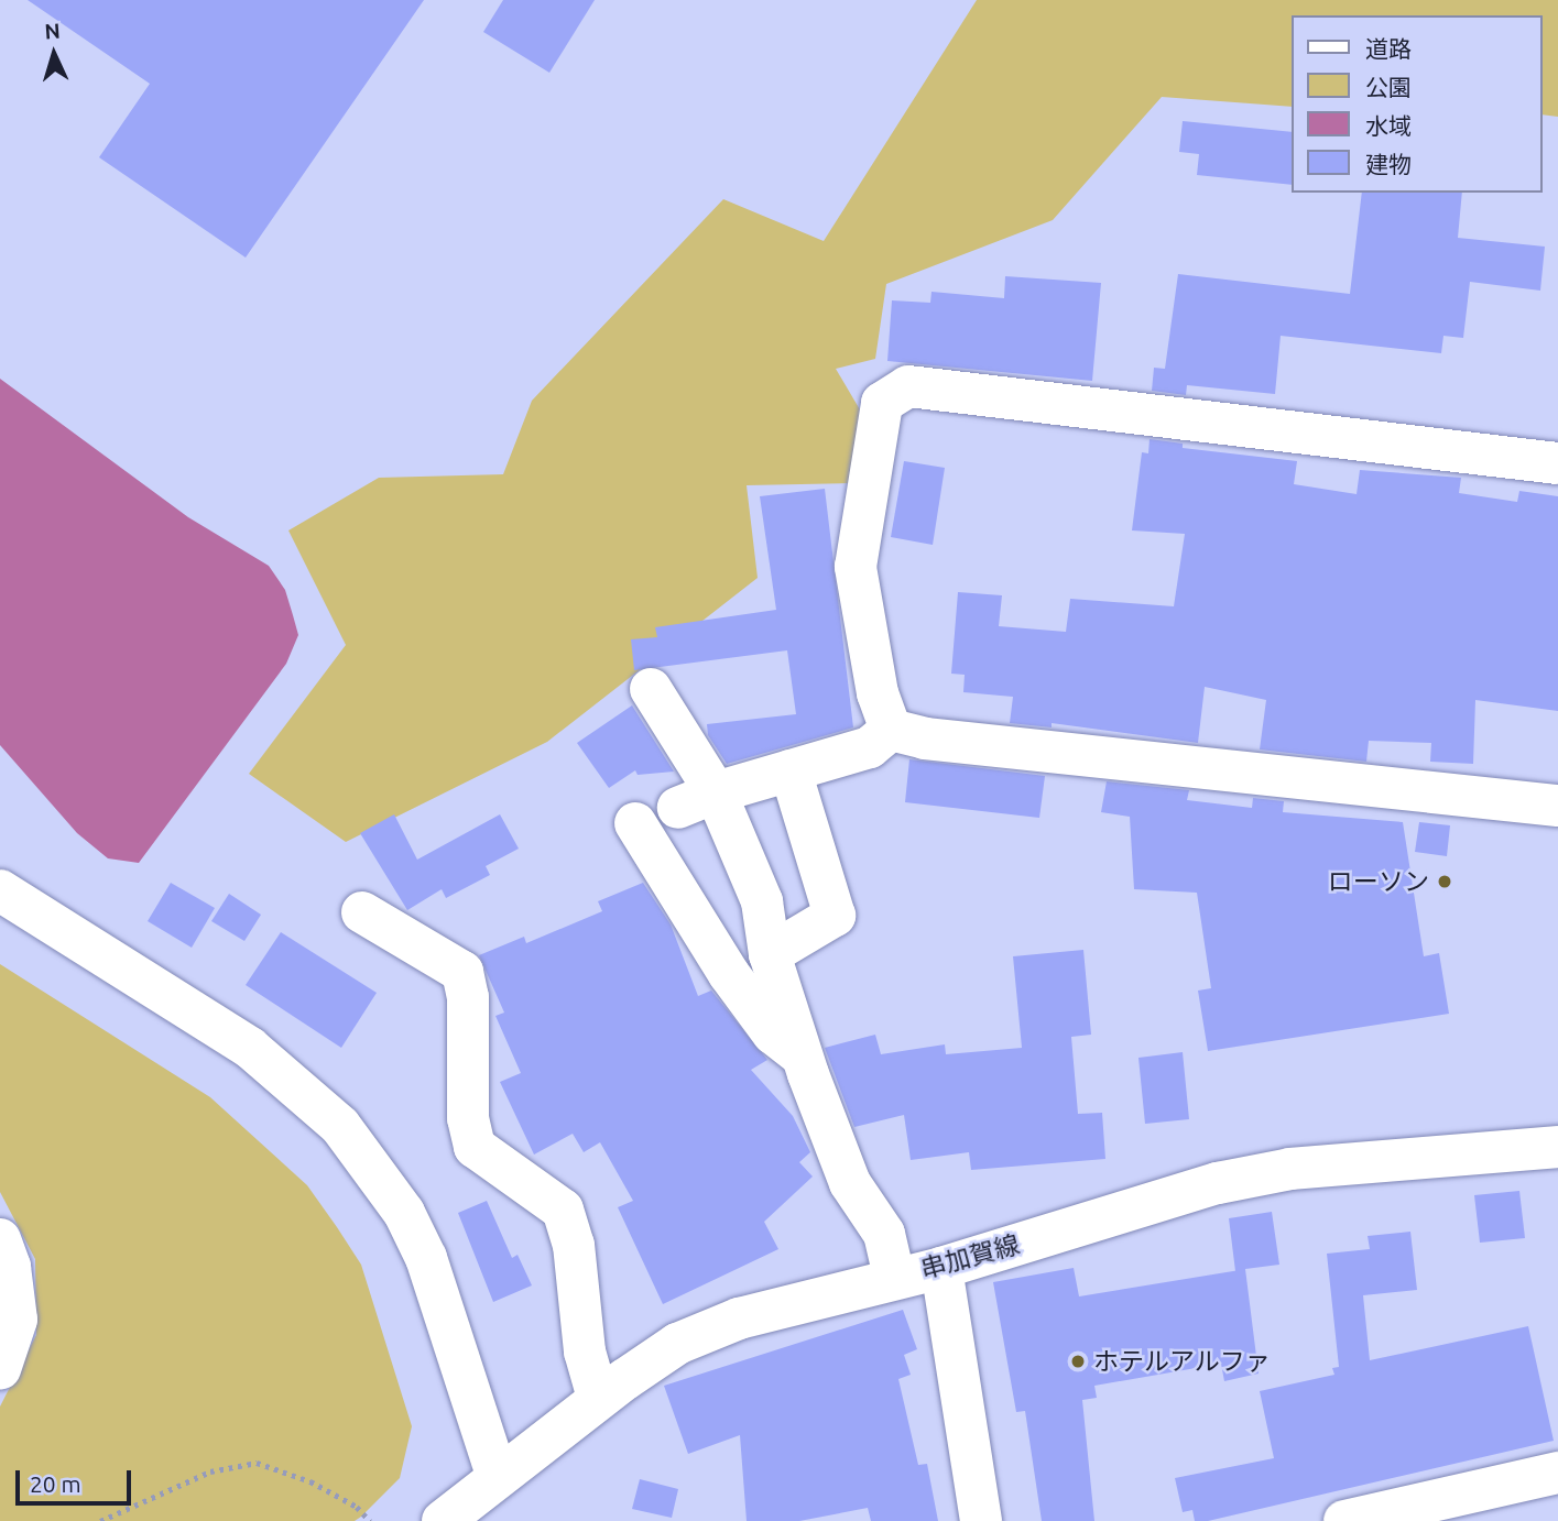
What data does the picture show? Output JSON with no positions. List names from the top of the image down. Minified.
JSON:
{"streets":{"street":["串加賀線"]},"places":["ローソン","ホテルアルファ"],"legend":["道路","公園","水域","建物"],"scale_bar":"20 m","north":"top"}
